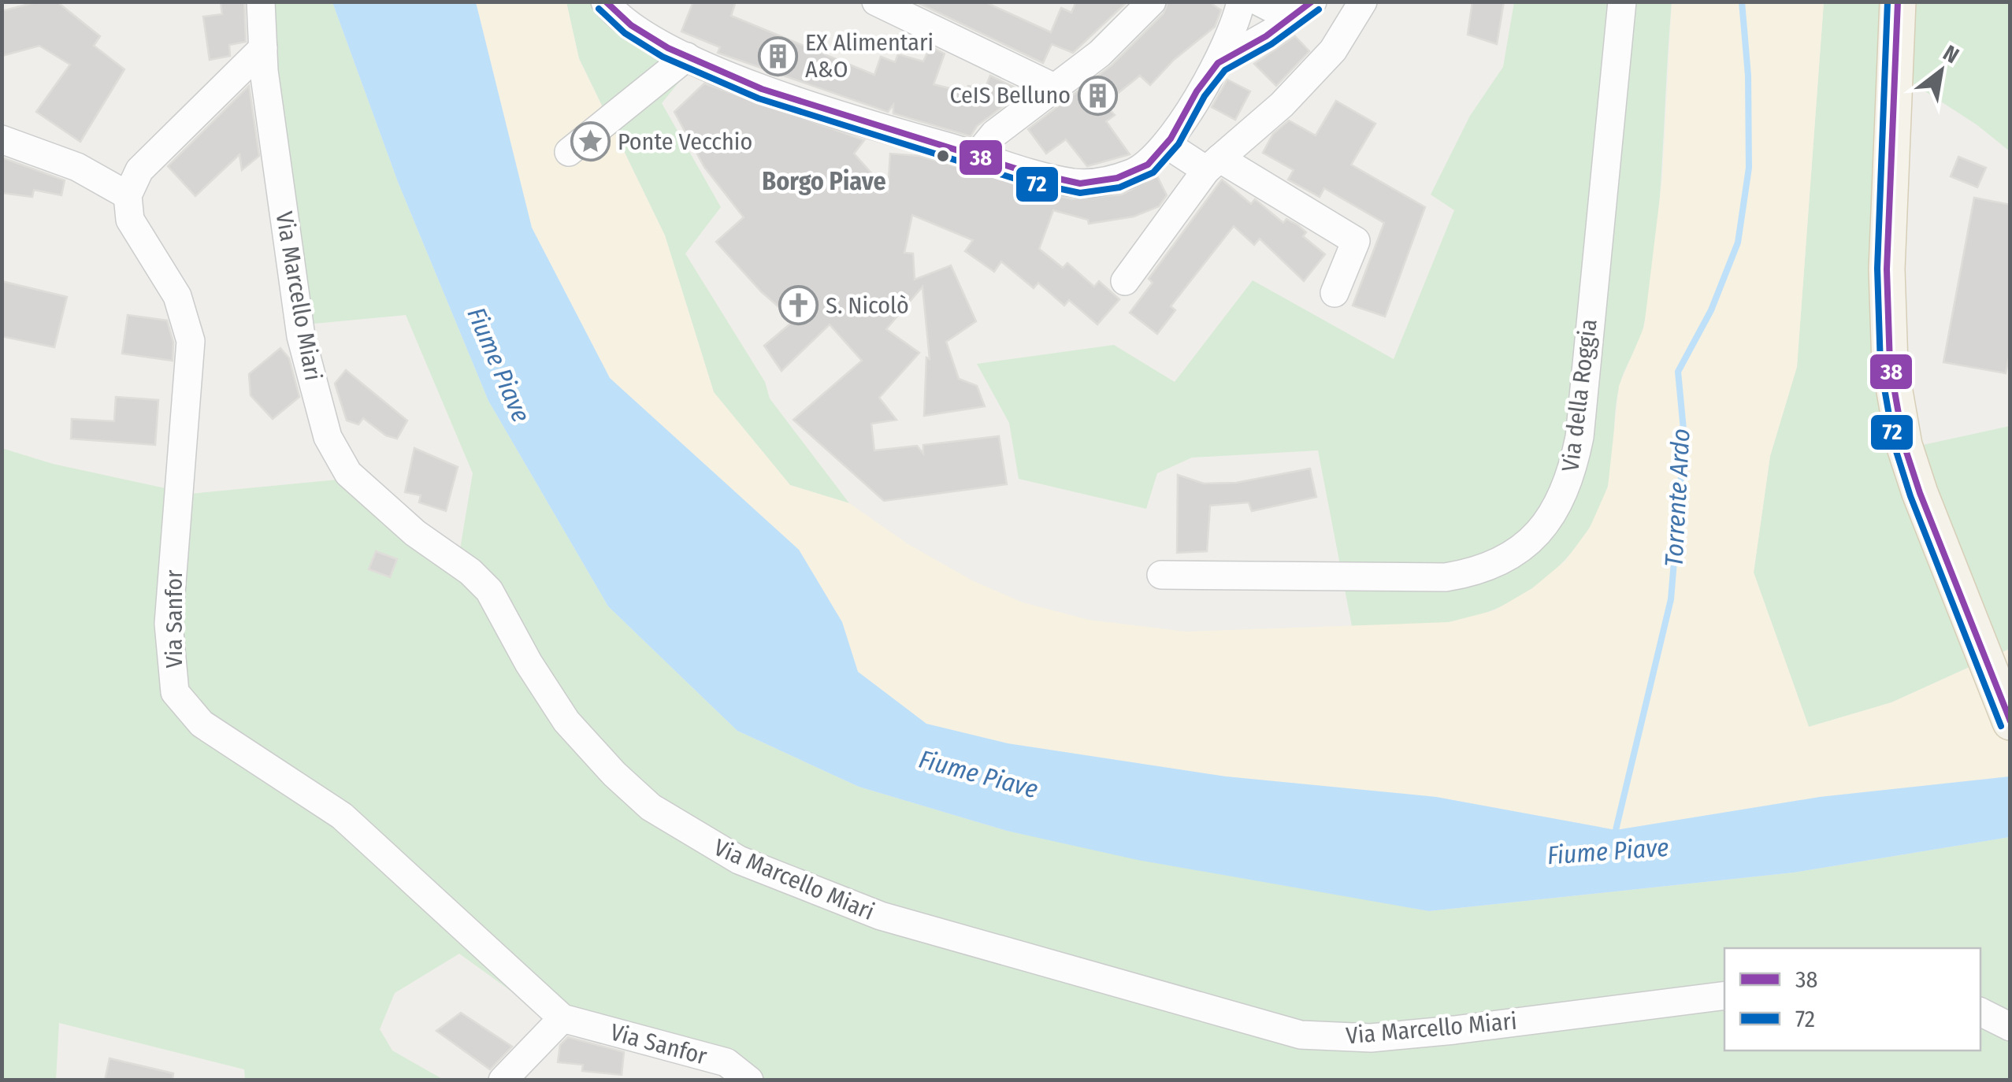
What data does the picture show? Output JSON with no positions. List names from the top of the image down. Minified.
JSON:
{"streets":{"street":["Via Marcello Miari","Via della Roggia","Via Sanfor"]},"districts":["Borgo Piave"],"water":["Fiume Piave","Torrente Ardo"],"places":{"building":["EX Alimentari A&O","CeIS Belluno"],"place":["Ponte Vecchio"],"church":["S. Nicolò"]},"lines":["transit line 38","transit line 72"],"legend":["38","72"],"north":"top right"}
